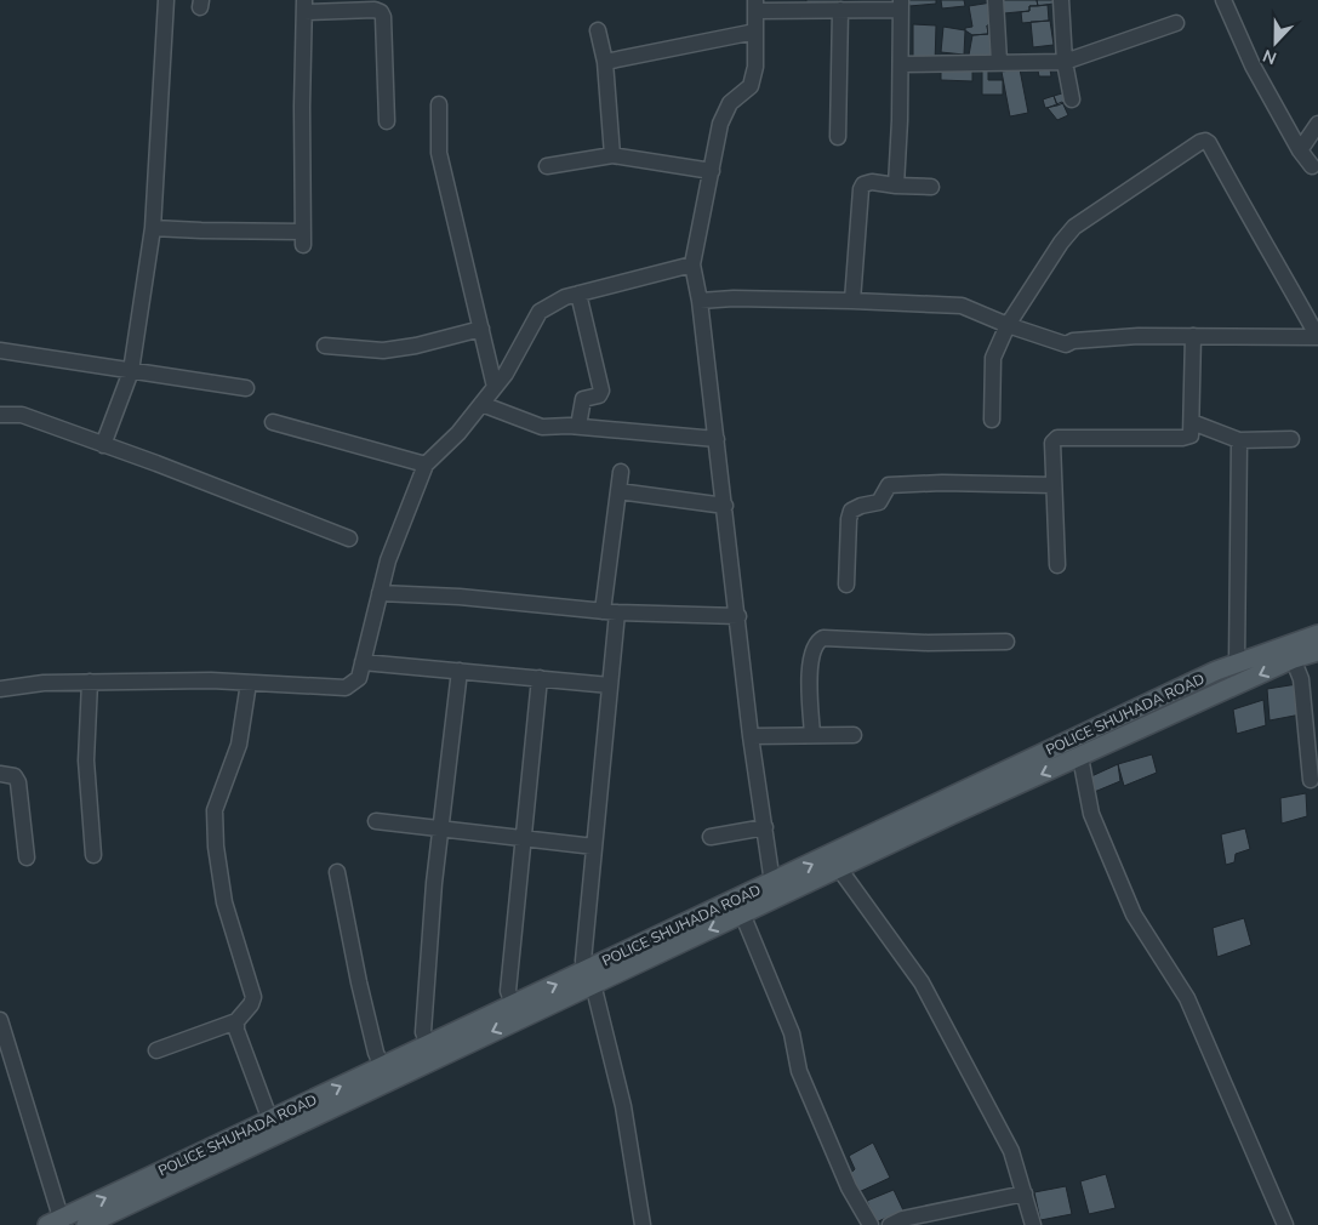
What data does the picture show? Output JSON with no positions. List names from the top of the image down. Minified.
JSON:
{"streets":{"main road":["POLICE SHUHADA ROAD"]},"north":"bottom"}
